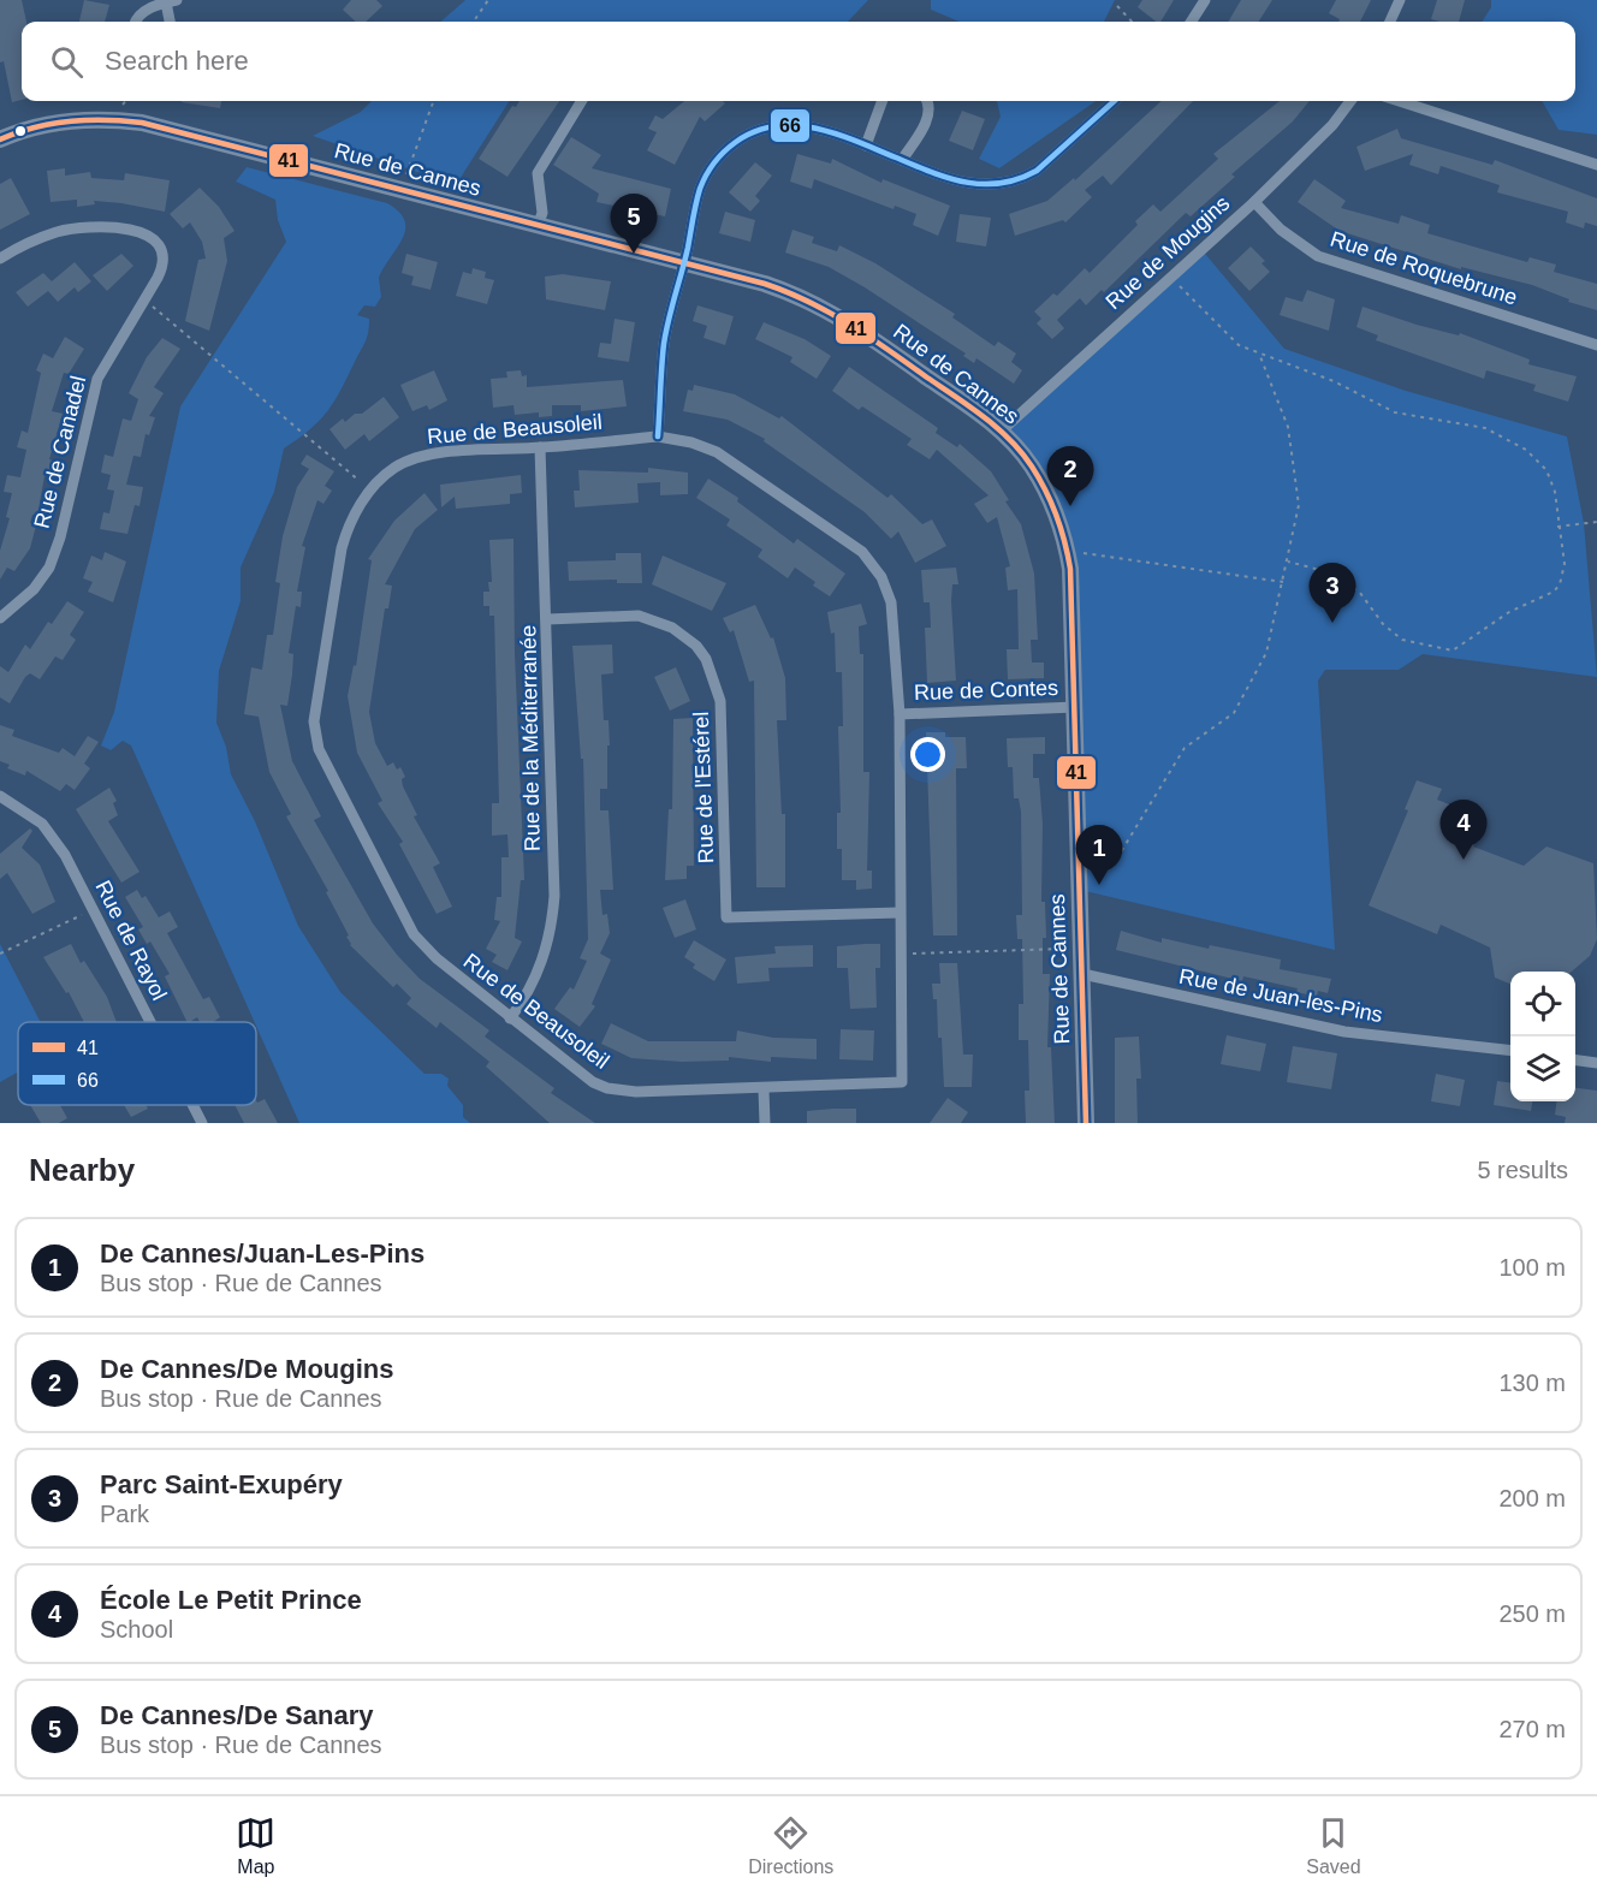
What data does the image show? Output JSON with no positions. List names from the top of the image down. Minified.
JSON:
{"streets":{"street":["Rue de Cannes","Rue de Mougins","Rue de Roquebrune","Rue de Beausoleil","Rue de Canadel","Rue de Contes","Rue de la Méditerranée","Rue de l'Estérel","Rue de Rayol","Rue de Juan-les-Pins"]},"crossings":[["Rue de Cannes","Rue de Mougins"],["Rue de Cannes","Rue de Contes"],["Rue de Cannes","Rue de Juan-les-Pins"],["Rue de Mougins","Rue de Roquebrune"],["Rue de Beausoleil","Rue de Contes"],["Rue de Beausoleil","Rue de la Méditerranée"],["Rue de Beausoleil","Rue de l'Estérel"],["Rue de la Méditerranée","Rue de l'Estérel"]],"lines":["transit line 66","transit line 41"],"legend":["41","66"],"page":{"search":"Search here","pins":["5","2","3","4","1"],"heading":["Nearby","5 results"],"list":[{"mark":"1","name":"De Cannes/Juan-Les-Pins","note":"Bus stop · Rue de Cannes","value":"100 m"},{"mark":"2","name":"De Cannes/De Mougins","note":"Bus stop · Rue de Cannes","value":"130 m"},{"mark":"3","name":"Parc Saint-Exupéry","note":"Park","value":"200 m"},{"mark":"4","name":"École Le Petit Prince","note":"School","value":"250 m"},{"mark":"5","name":"De Cannes/De Sanary","note":"Bus stop · Rue de Cannes","value":"270 m"}],"nav":["Map","Directions","Saved"]}}
